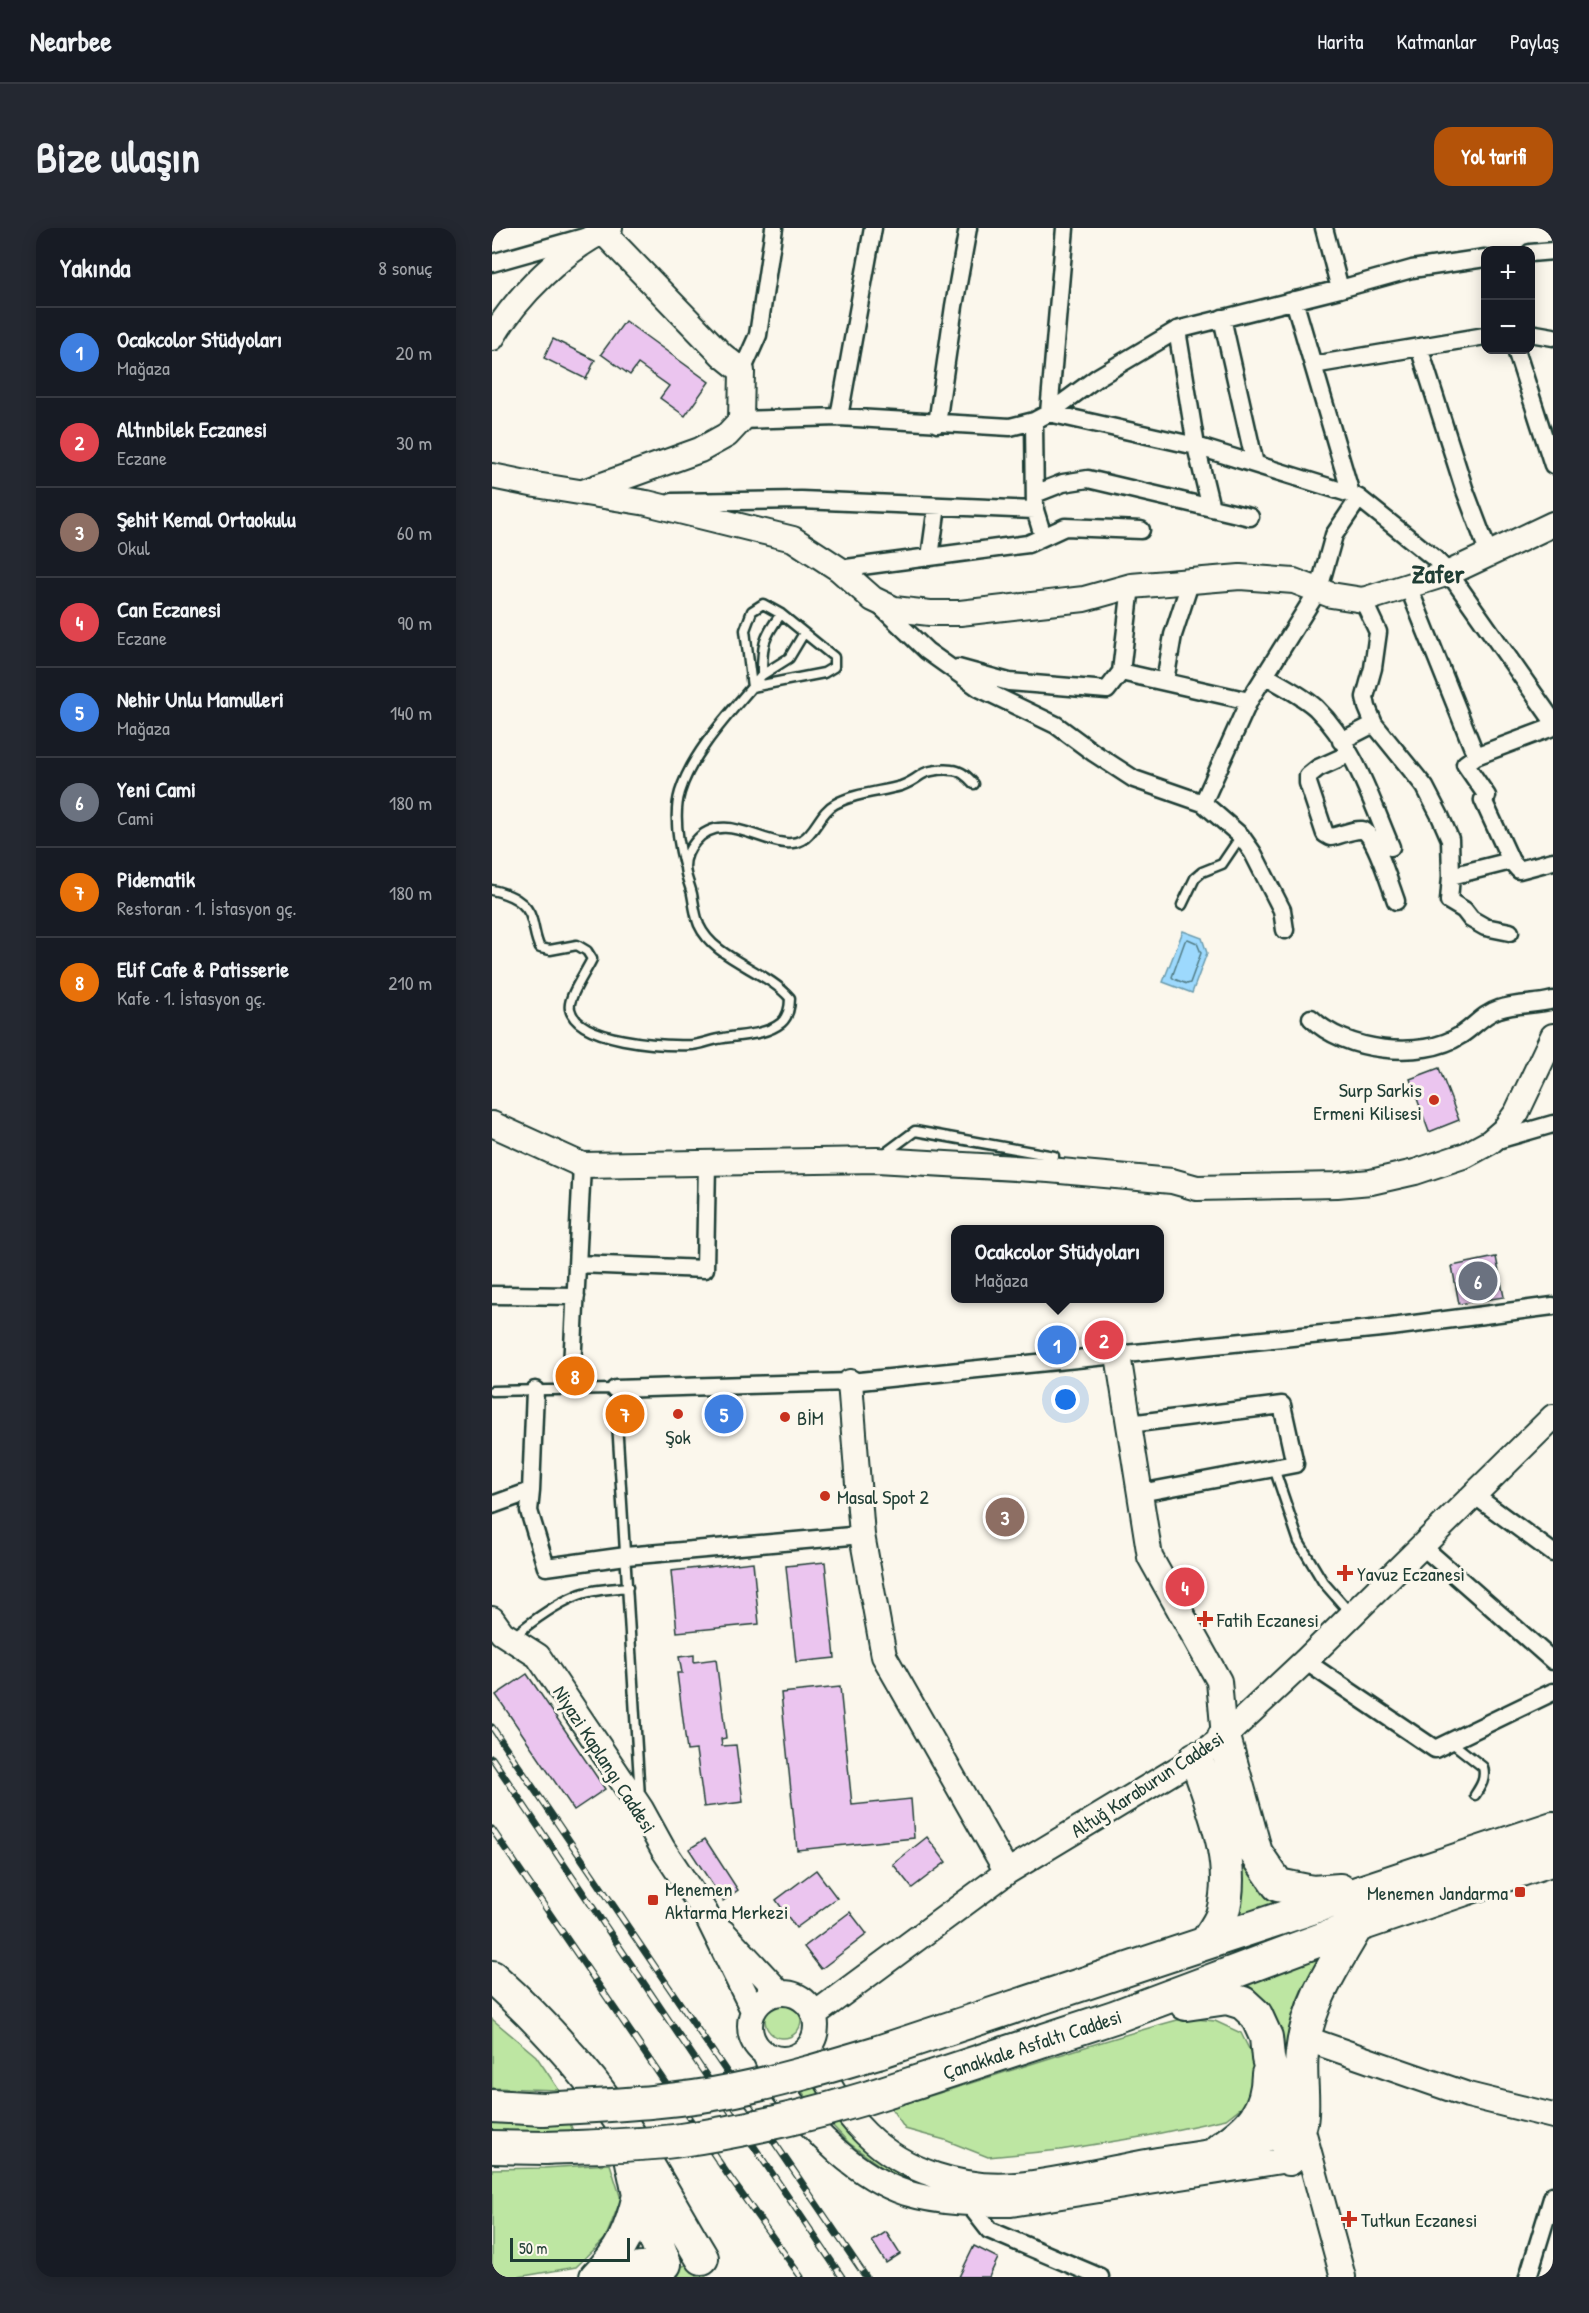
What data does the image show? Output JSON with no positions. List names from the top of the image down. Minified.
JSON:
{"streets":{"highway":["Çanakkale Asfaltı Caddesi"],"street":["Niyazi Kaplangı Caddesi","Altuğ Karaburun Caddesi"]},"crossings":[["Niyazi Kaplangı Caddesi","Altuğ Karaburun Caddesi"]],"districts":["Zafer"],"places":{"other":["Surp Sarkis Ermeni Kilisesi","Şok","BİM","Masal Spot 2"],"health":["Yavuz Eczanesi","Fatih Eczanesi","Tutkun Eczanesi"],"transit":["Menemen Jandarma","Menemen Aktarma Merkezi"]},"scale_bar":"50 m","page":{"header":"Nearbee","nav":["Harita","Katmanlar","Paylaş"],"buttons":"Yol tarifi","title":"Bize ulaşın","heading":["Yakında","8 sonuç"],"map_buttons":["+","−"],"list":[{"mark":"1","name":"Ocakcolor Stüdyoları","note":"Mağaza","value":"20 m"},{"mark":"2","name":"Altınbilek Eczanesi","note":"Eczane","value":"30 m"},{"mark":"3","name":"Şehit Kemal Ortaokulu","note":"Okul","value":"60 m"},{"mark":"4","name":"Can Eczanesi","note":"Eczane","value":"90 m"},{"mark":"5","name":"Nehir Unlu Mamulleri","note":"Mağaza","value":"140 m"},{"mark":"6","name":"Yeni Cami","note":"Cami","value":"180 m"},{"mark":"7","name":"Pidematik","note":"Restoran · 1. İstasyon gç.","value":"180 m"},{"mark":"8","name":"Elif Cafe & Patisserie","note":"Kafe · 1. İstasyon gç.","value":"210 m"}],"popup":["Ocakcolor Stüdyoları","Mağaza"],"pins":["6","2","1","8","5","7","3","4"],"scale":"50 m"}}
